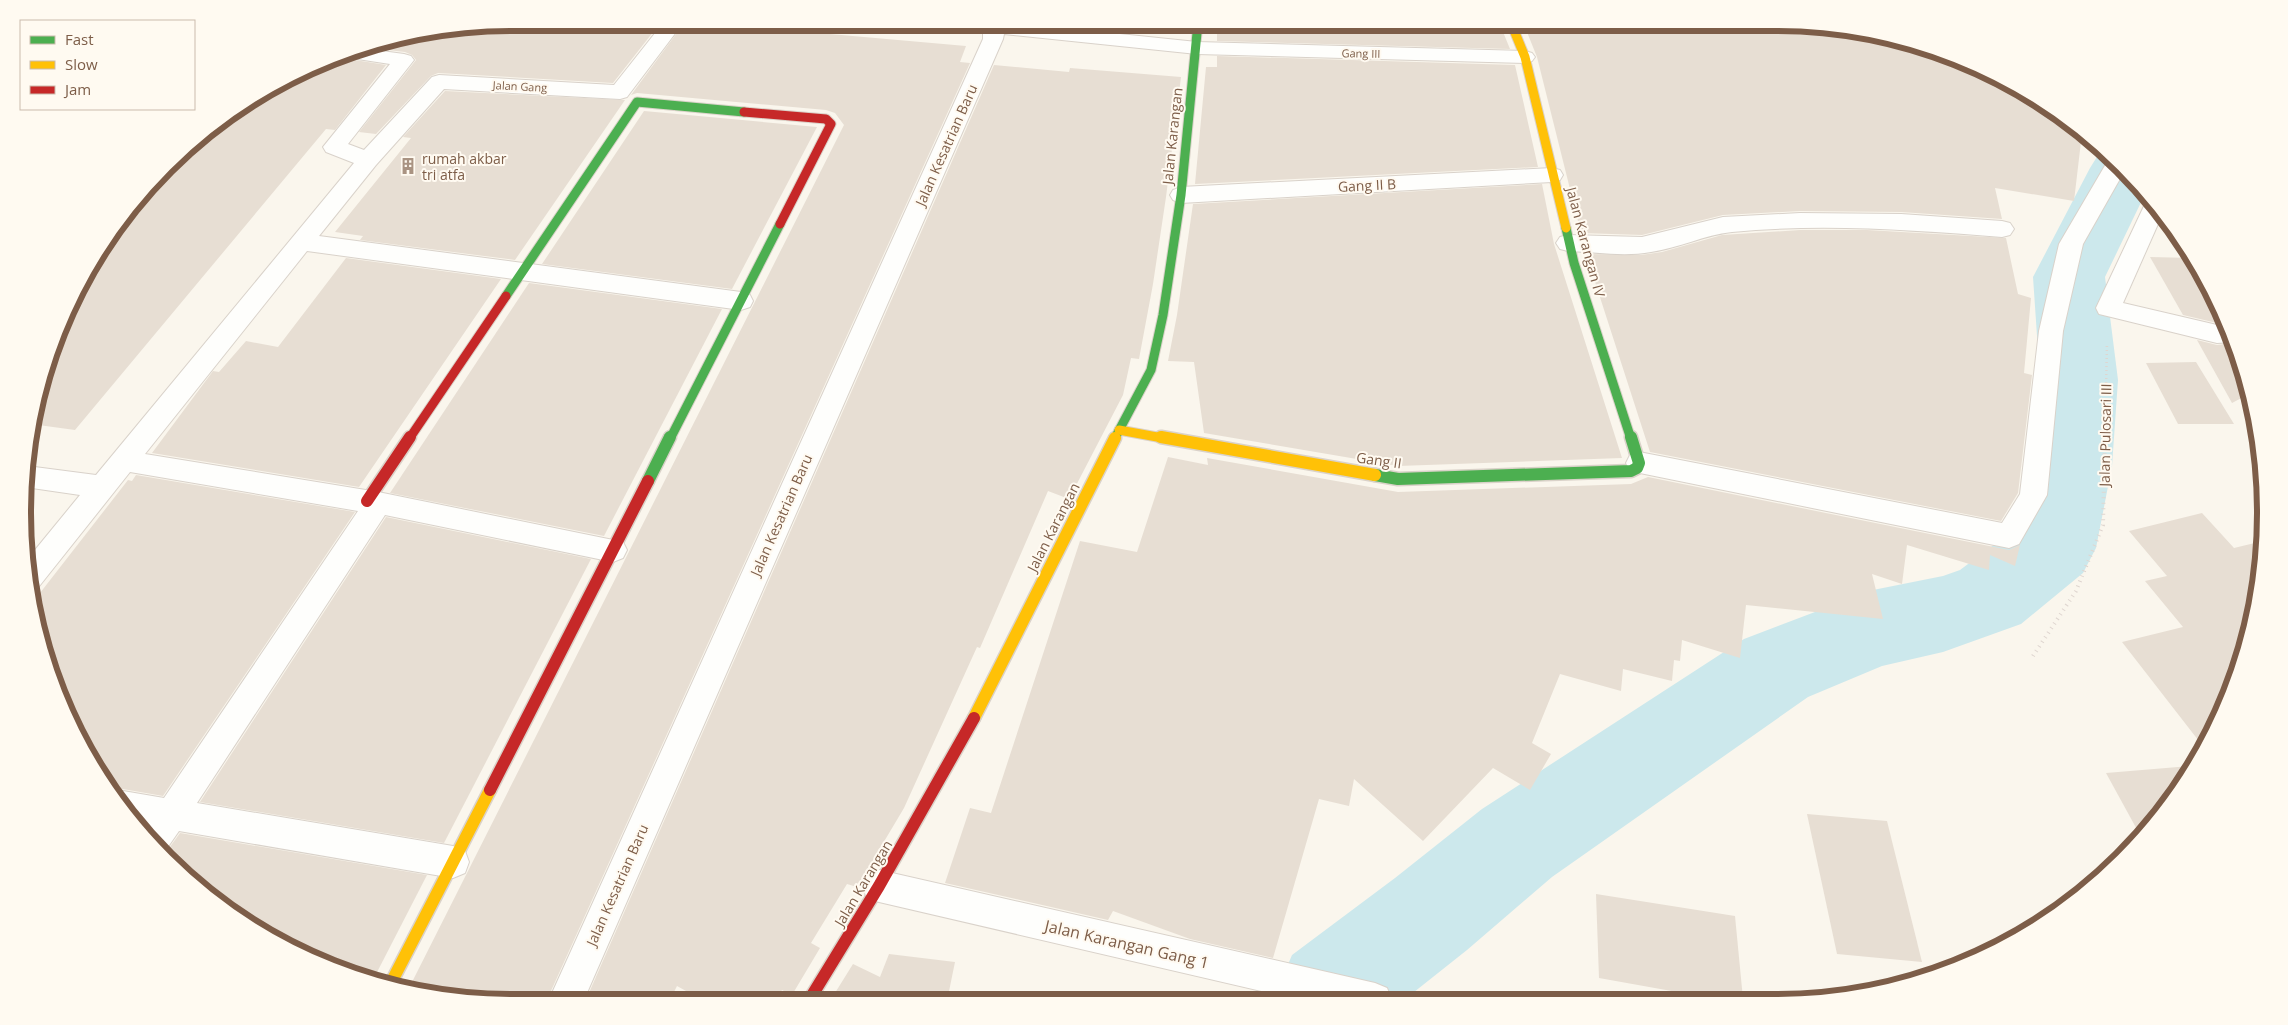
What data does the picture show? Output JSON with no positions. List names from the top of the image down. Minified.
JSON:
{"streets":{"street":["Gang III","Jalan Gang","Jalan Karangan","Jalan Kesatrian Baru","Gang II B","Jalan Karangan IV","Gang II","Jalan Karangan Gang 1"],"path":["Jalan Pulosari III"]},"crossings":[["Gang III","Jalan Karangan"],["Gang III","Jalan Karangan IV"],["Jalan Karangan","Gang II B"],["Jalan Karangan","Gang II"],["Jalan Karangan","Jalan Karangan Gang 1"],["Gang II B","Jalan Karangan IV"],["Jalan Karangan IV","Gang II"]],"places":{"building":["rumah akbar tri atfa"]},"legend":["Fast","Slow","Jam"]}
